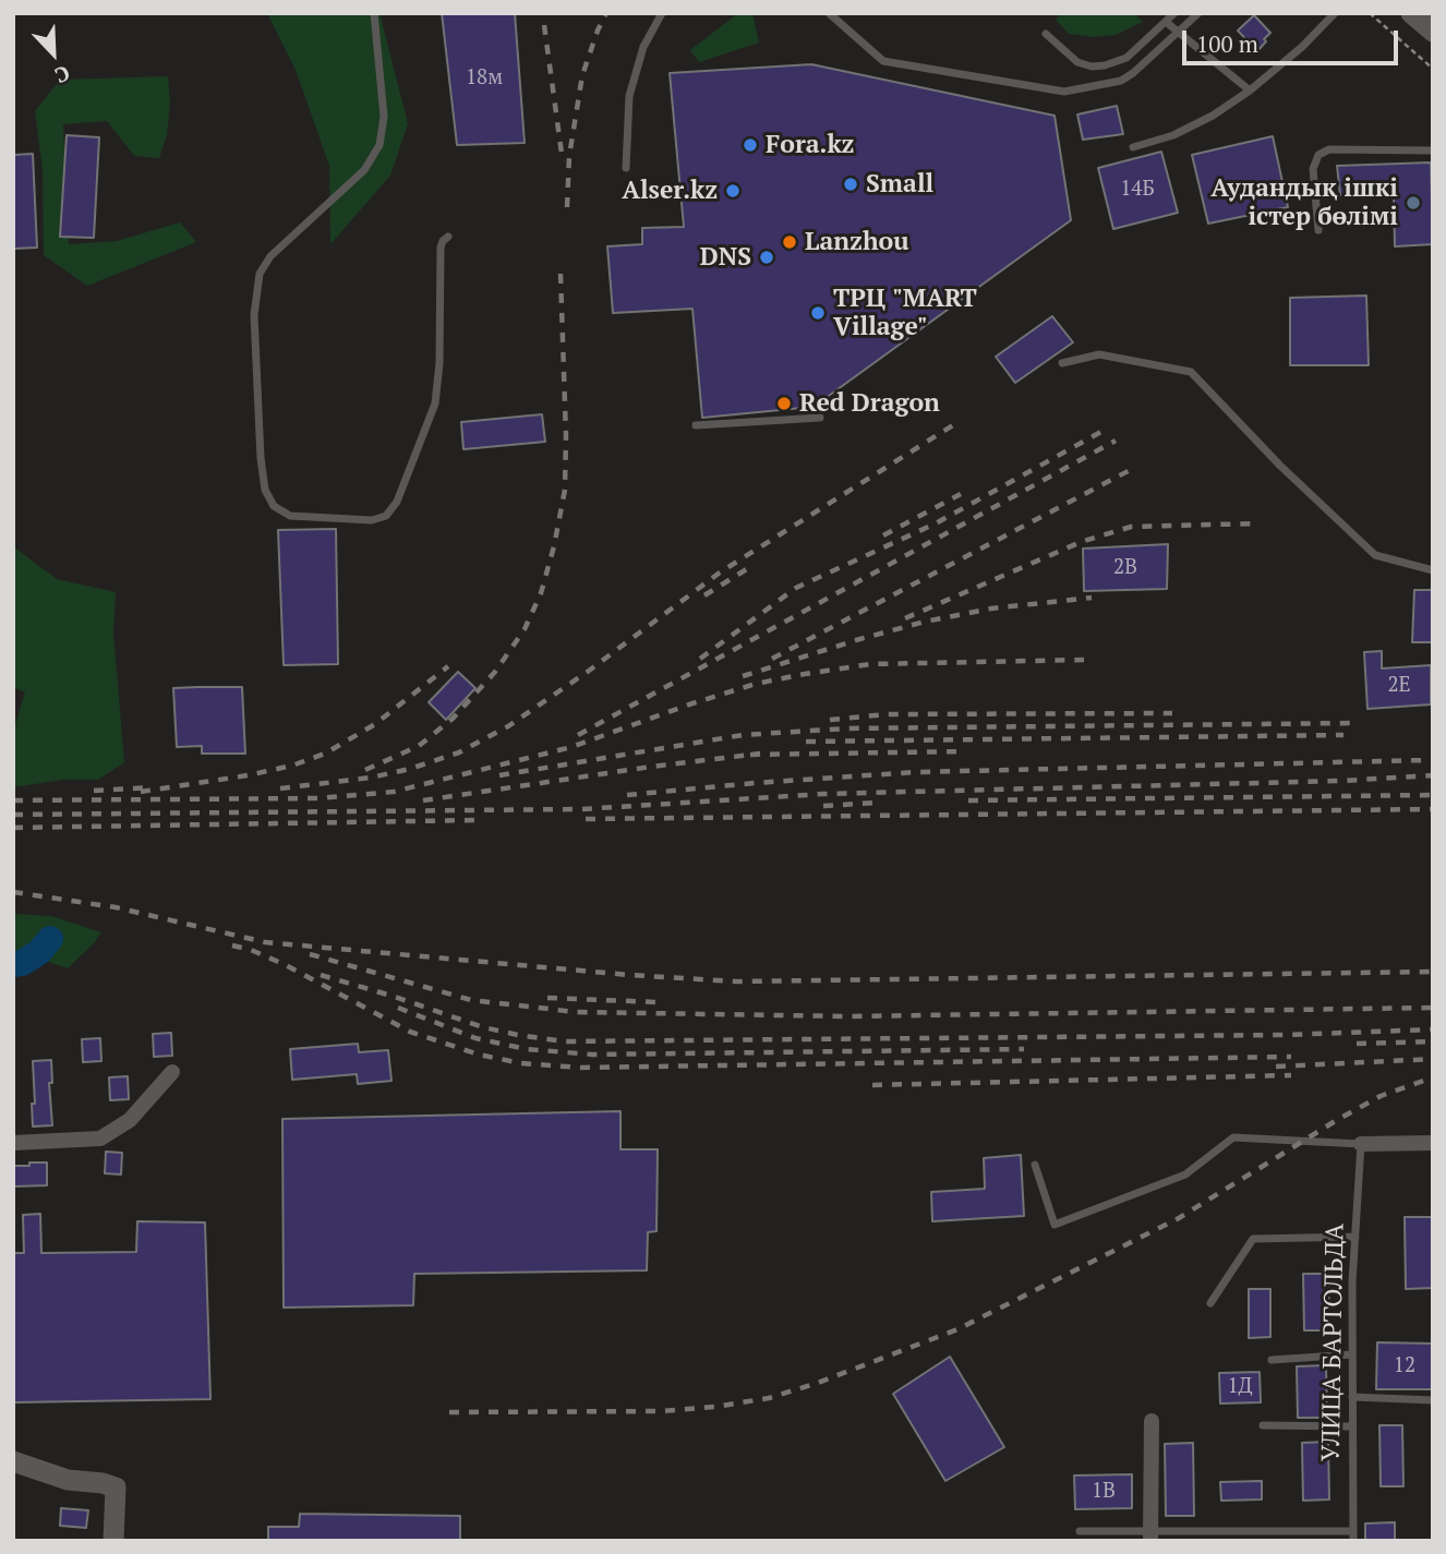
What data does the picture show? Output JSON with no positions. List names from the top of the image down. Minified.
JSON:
{"streets":{"lane":["УЛИЦА БАРТОЛЬДА"]},"places":["Fora.kz","Small","Alser.kz","Аудандық ішкі істер бөлімі","Lanzhou","DNS","ТРЦ \"MART Village\"","Red Dragon"],"house_numbers":["18м","14Б","2В","2Е","12","1Д","1В"],"scale_bar":"100 m","north":"bottom right"}
